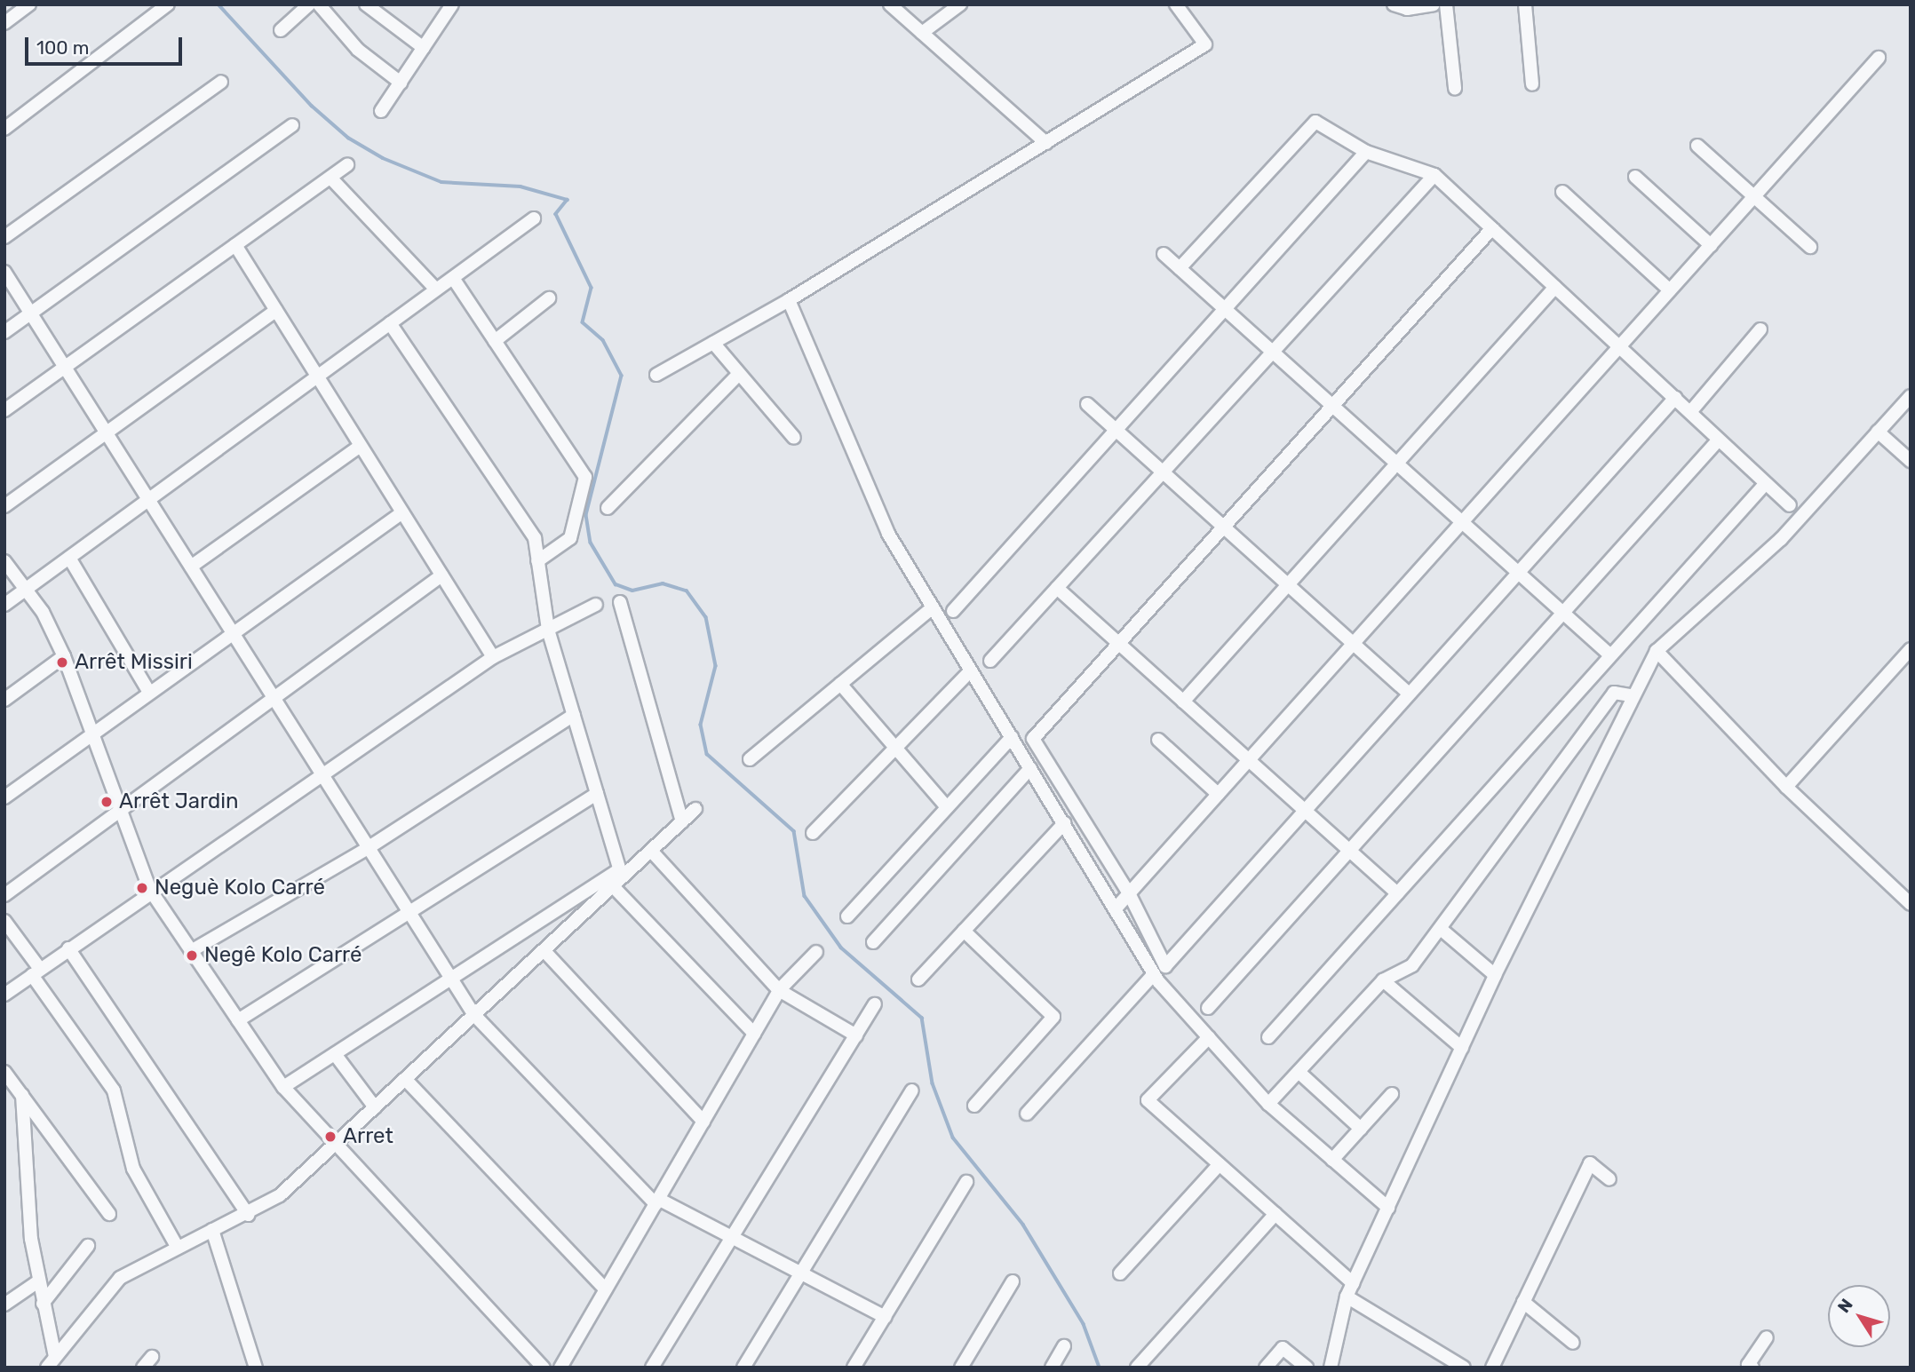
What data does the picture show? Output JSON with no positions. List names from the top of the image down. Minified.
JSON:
{"places":["Arrêt Missiri","Arrêt Jardin","Neguè Kolo Carré","Negê Kolo Carré","Arret"],"scale_bar":"100 m","north":"top left"}
